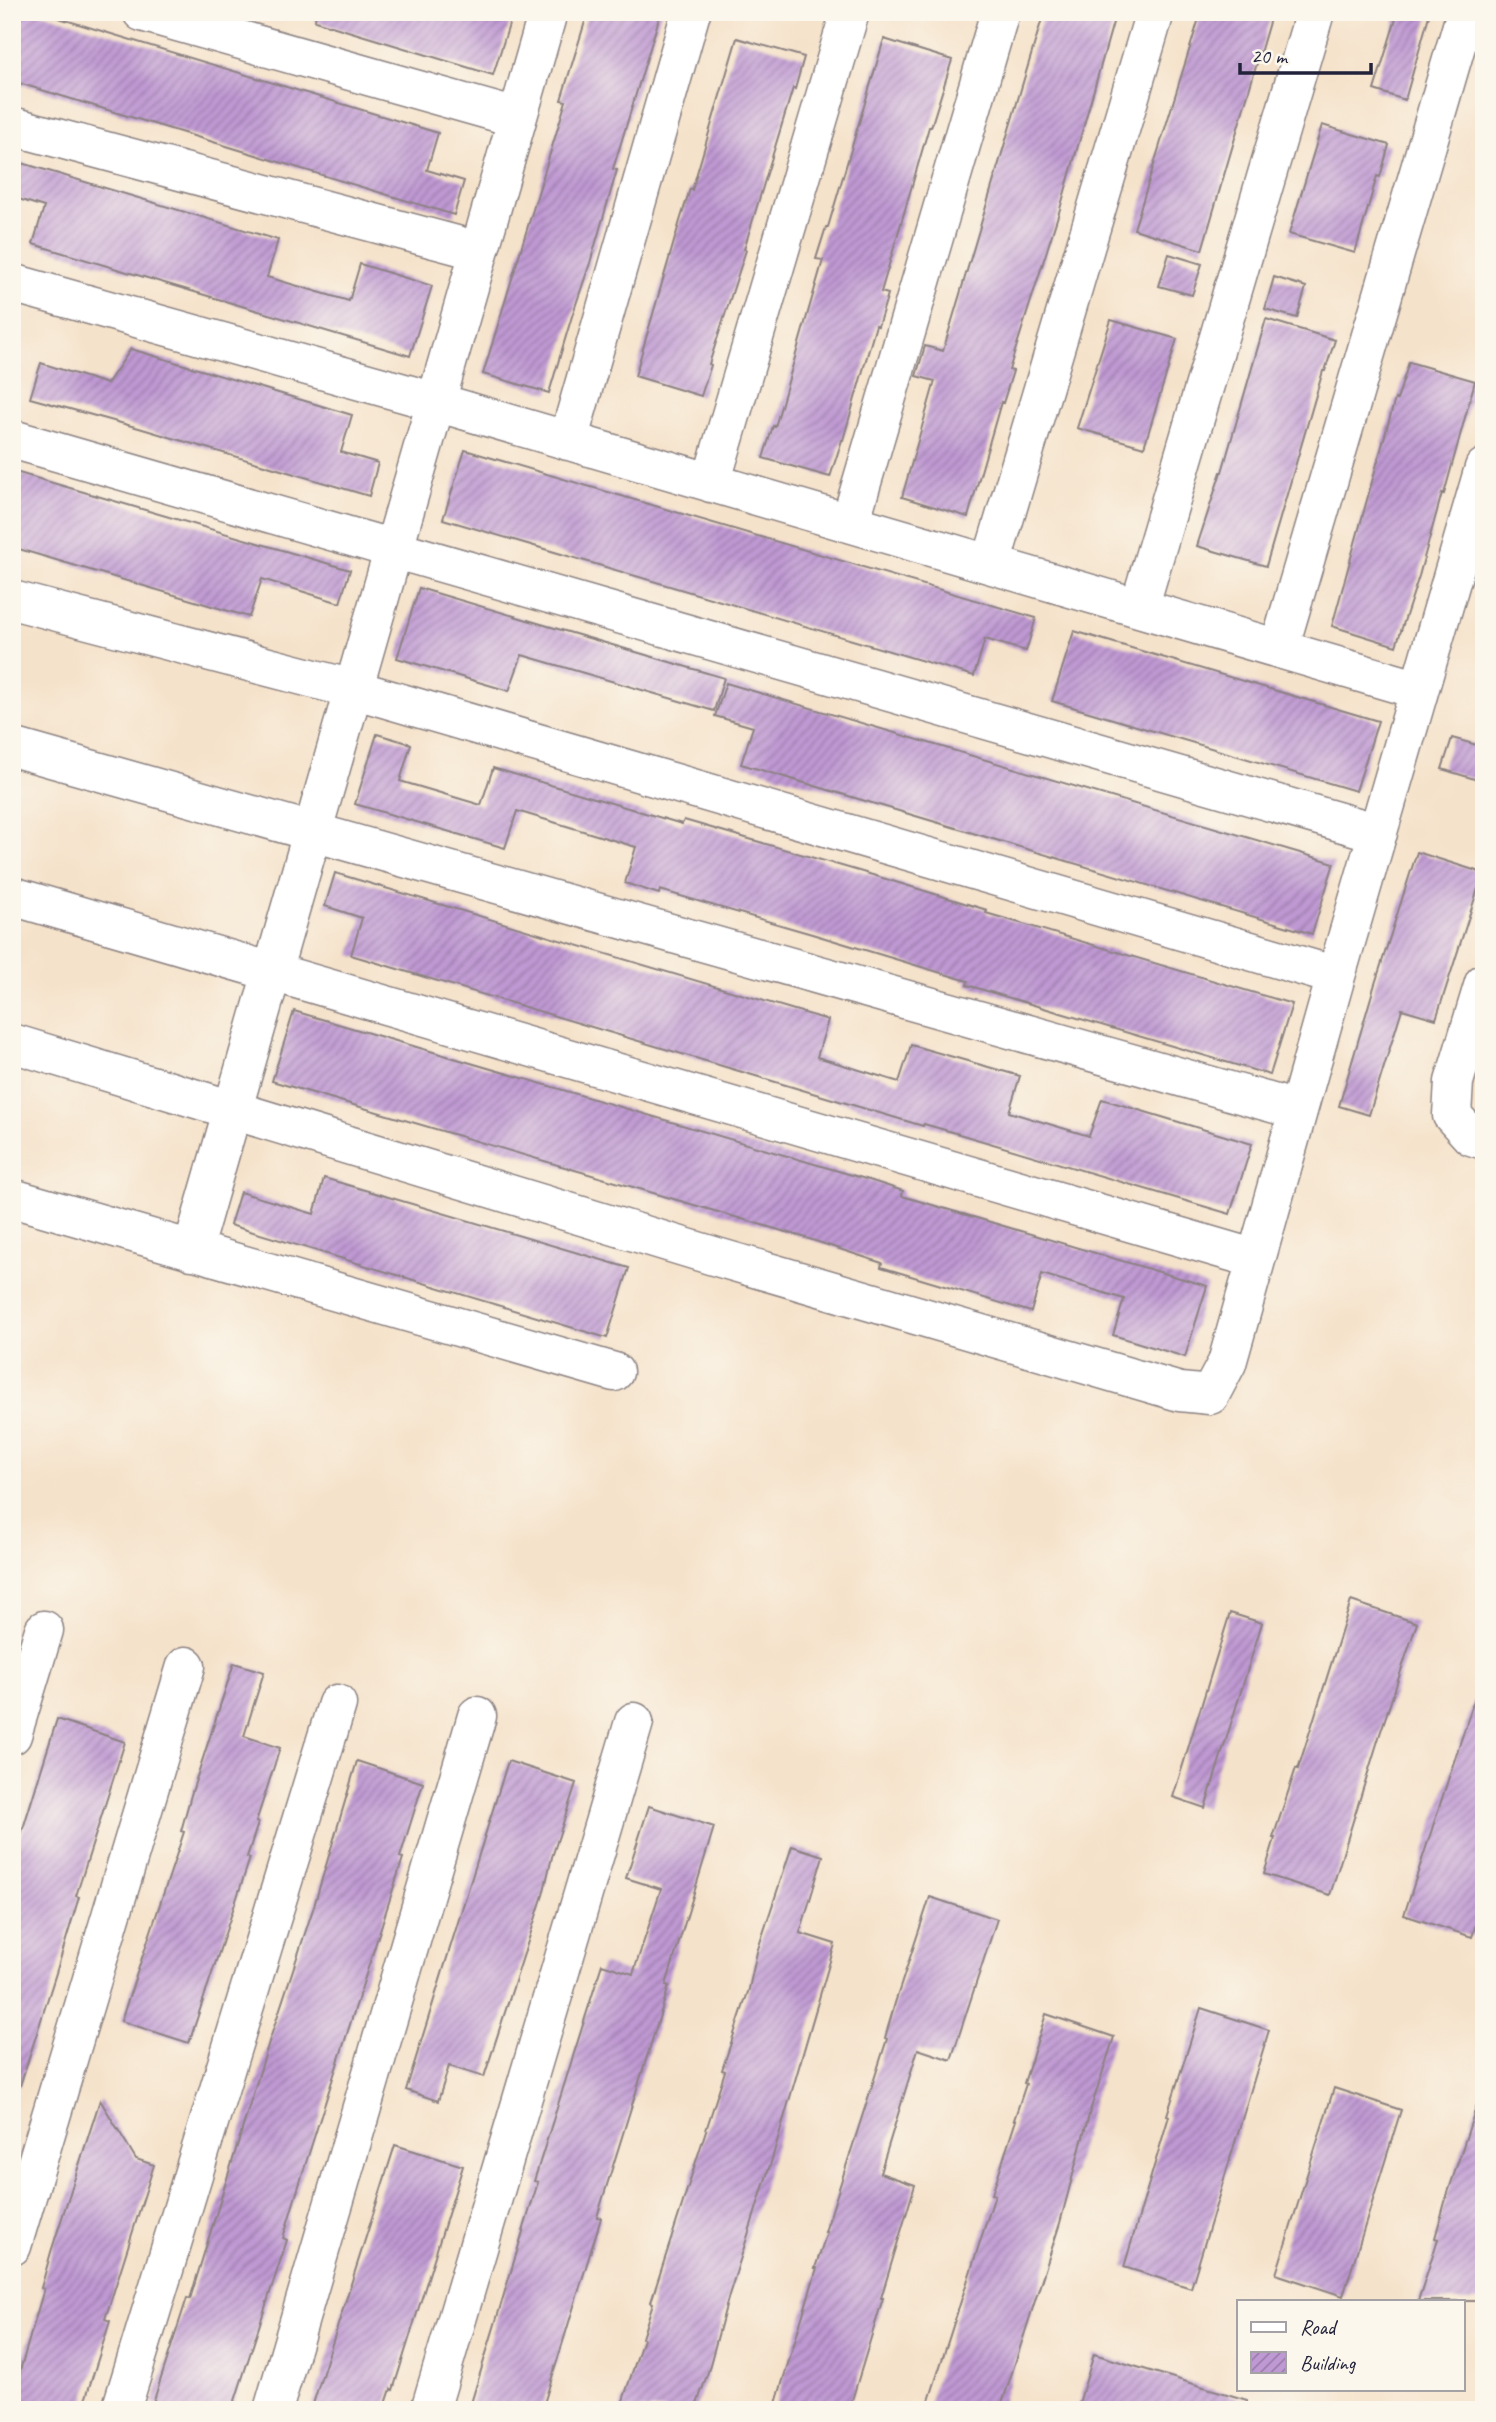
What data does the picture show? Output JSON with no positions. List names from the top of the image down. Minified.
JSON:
{"legend":["Road","Building"],"scale_bar":"20 m"}
